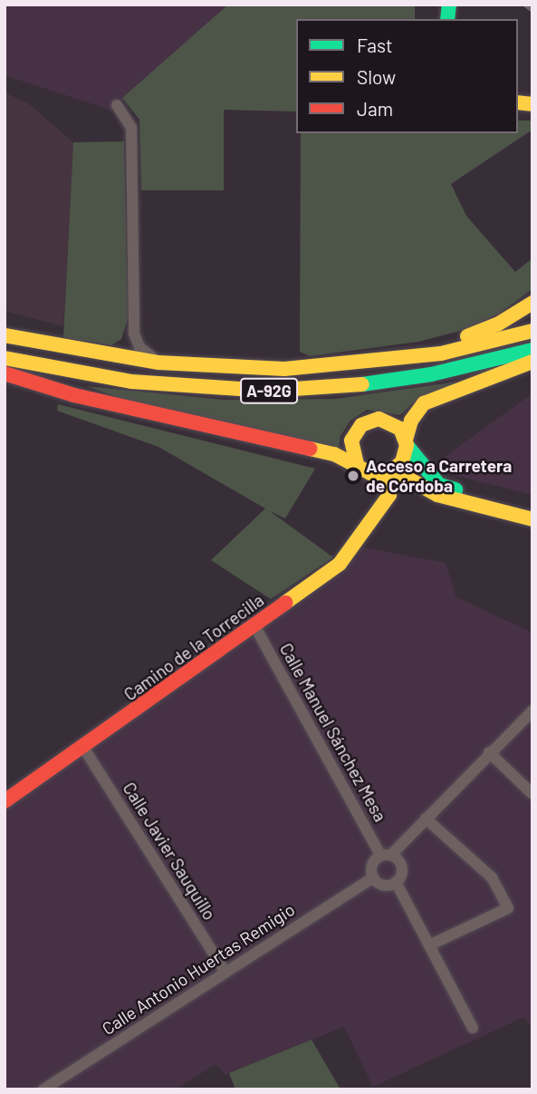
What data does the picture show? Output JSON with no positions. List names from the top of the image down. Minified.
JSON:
{"streets":{"main road":["A-92G","Camino de la Torrecilla"],"street":["Calle Manuel Sánchez Mesa","Calle Javier Sauquillo","Calle Antonio Huertas Remigio"]},"crossings":[["Camino de la Torrecilla","Calle Manuel Sánchez Mesa"],["Camino de la Torrecilla","Calle Javier Sauquillo"],["Calle Manuel Sánchez Mesa","Calle Antonio Huertas Remigio"],["Calle Javier Sauquillo","Calle Antonio Huertas Remigio"]],"places":["Acceso a Carretera de Córdoba"],"legend":["Fast","Slow","Jam"]}
